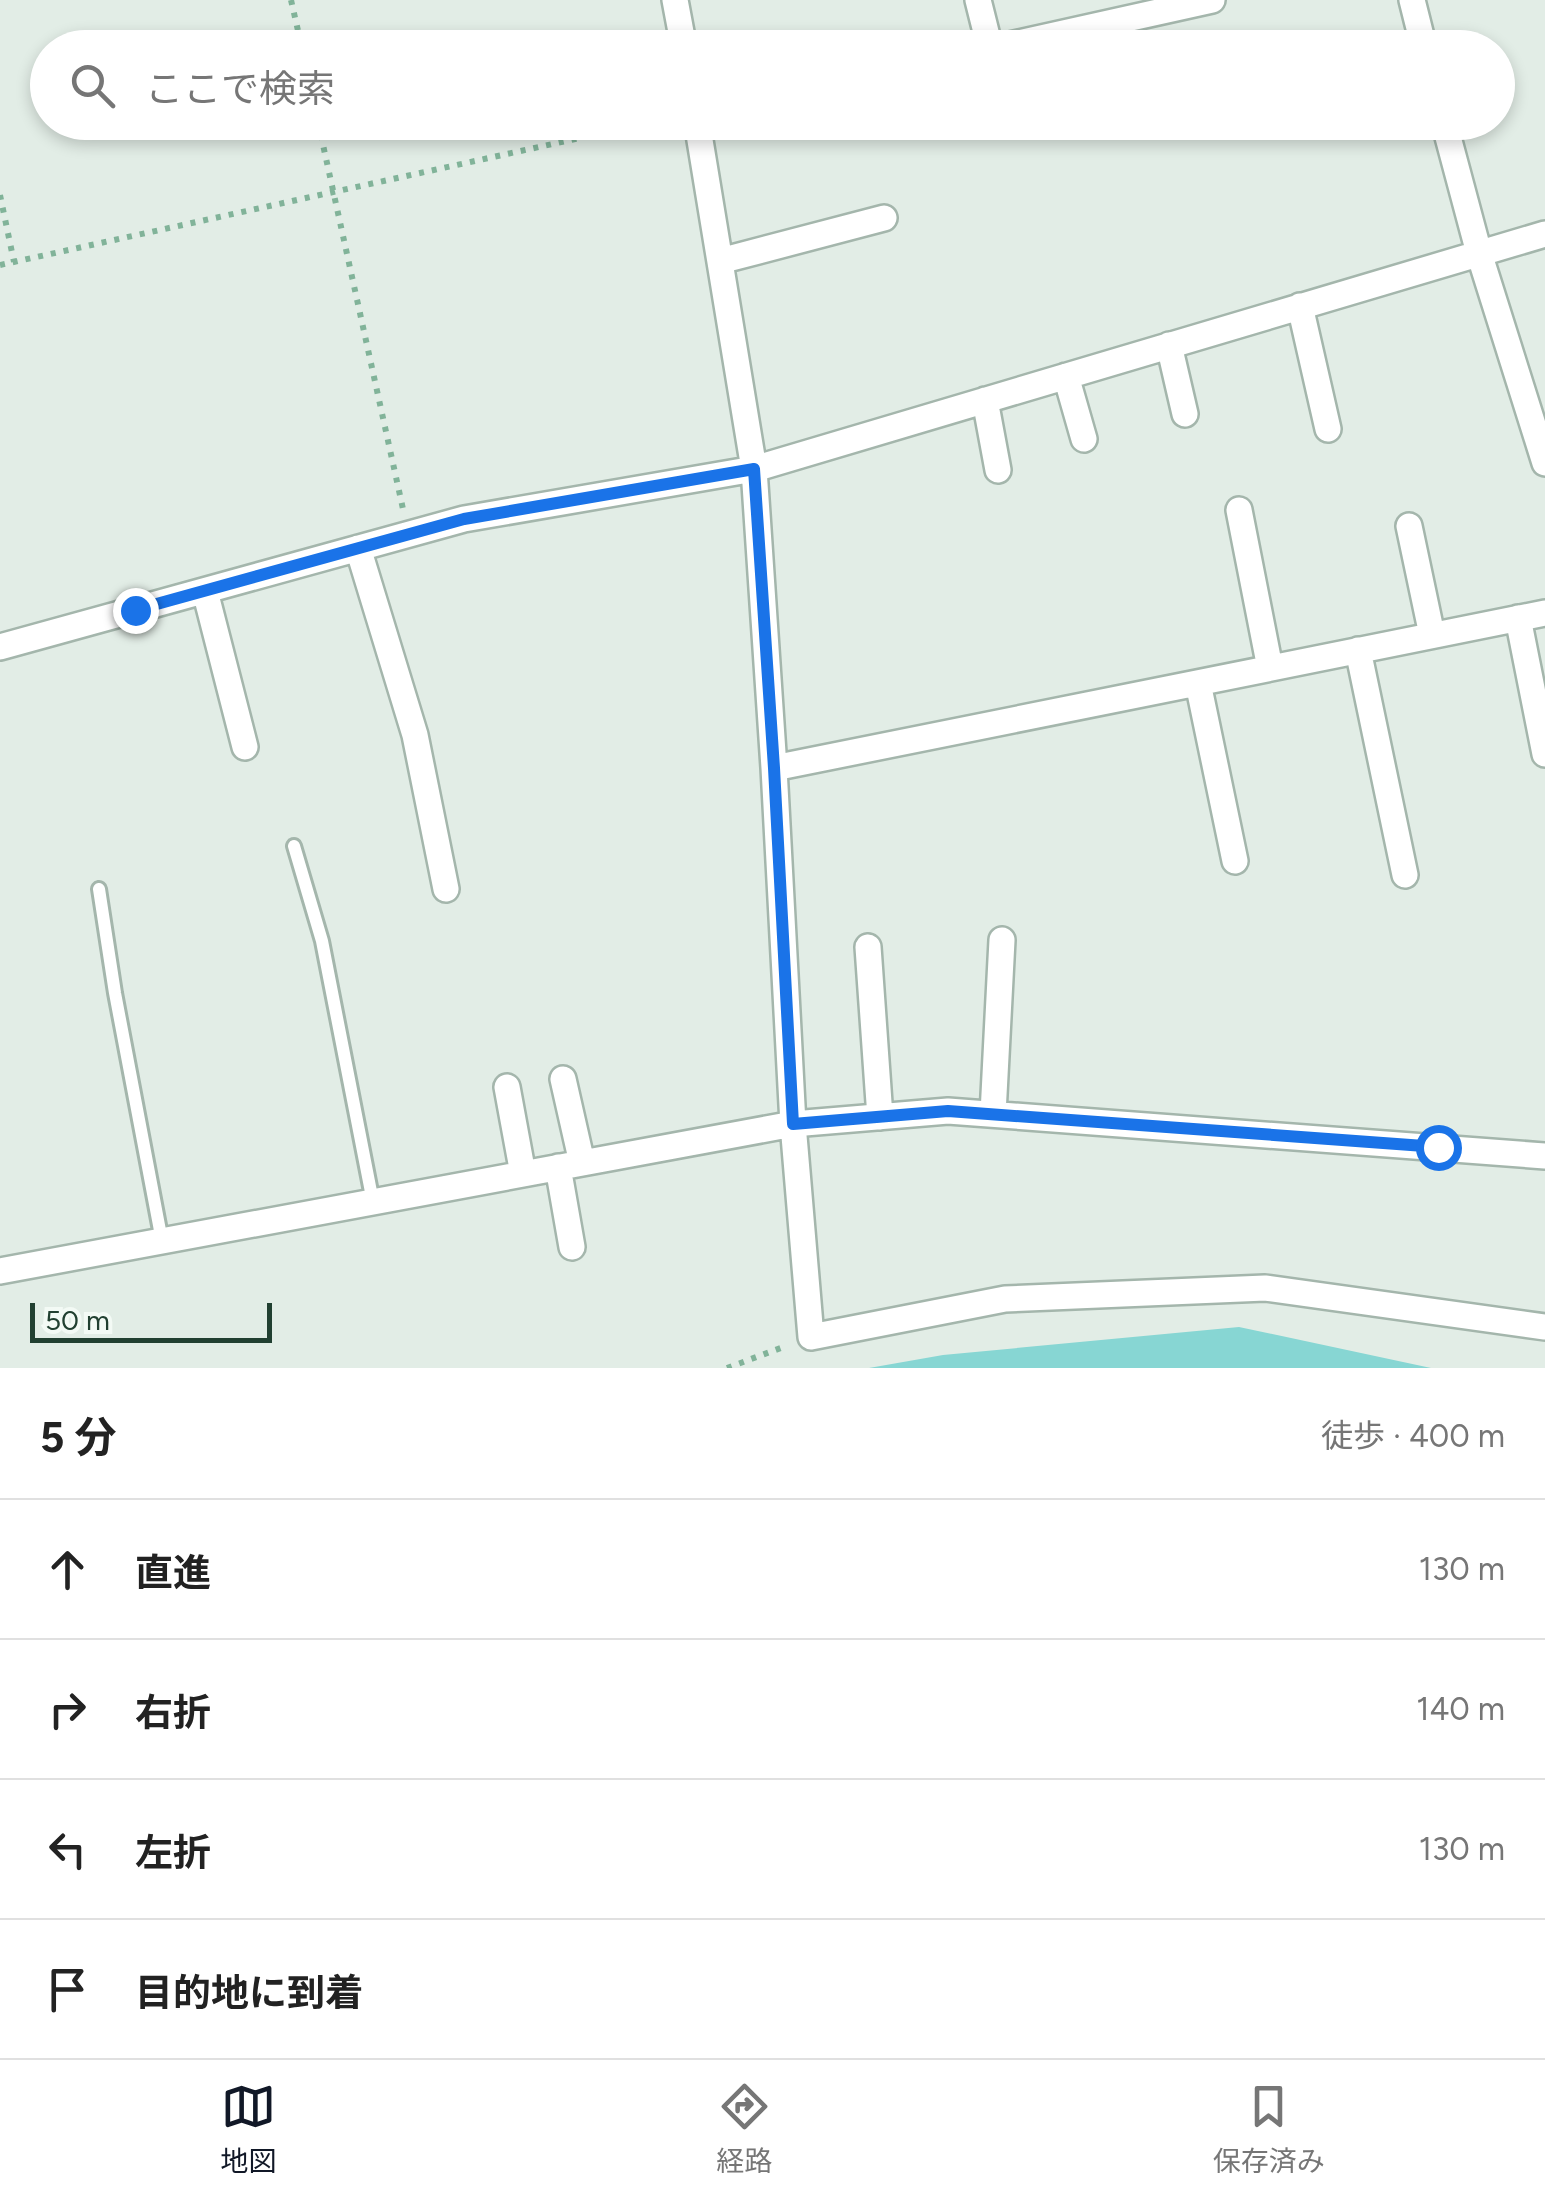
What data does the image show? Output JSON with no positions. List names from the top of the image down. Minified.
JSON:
{"scale_bar":"50 m","page":{"search":"ここで検索","scale":"50 m","heading":["5 分","徒歩 · 400 m"],"list":[["直進","130 m"],["右折","140 m"],["左折","130 m"],"目的地に到着"],"nav":["地図","経路","保存済み"]}}
